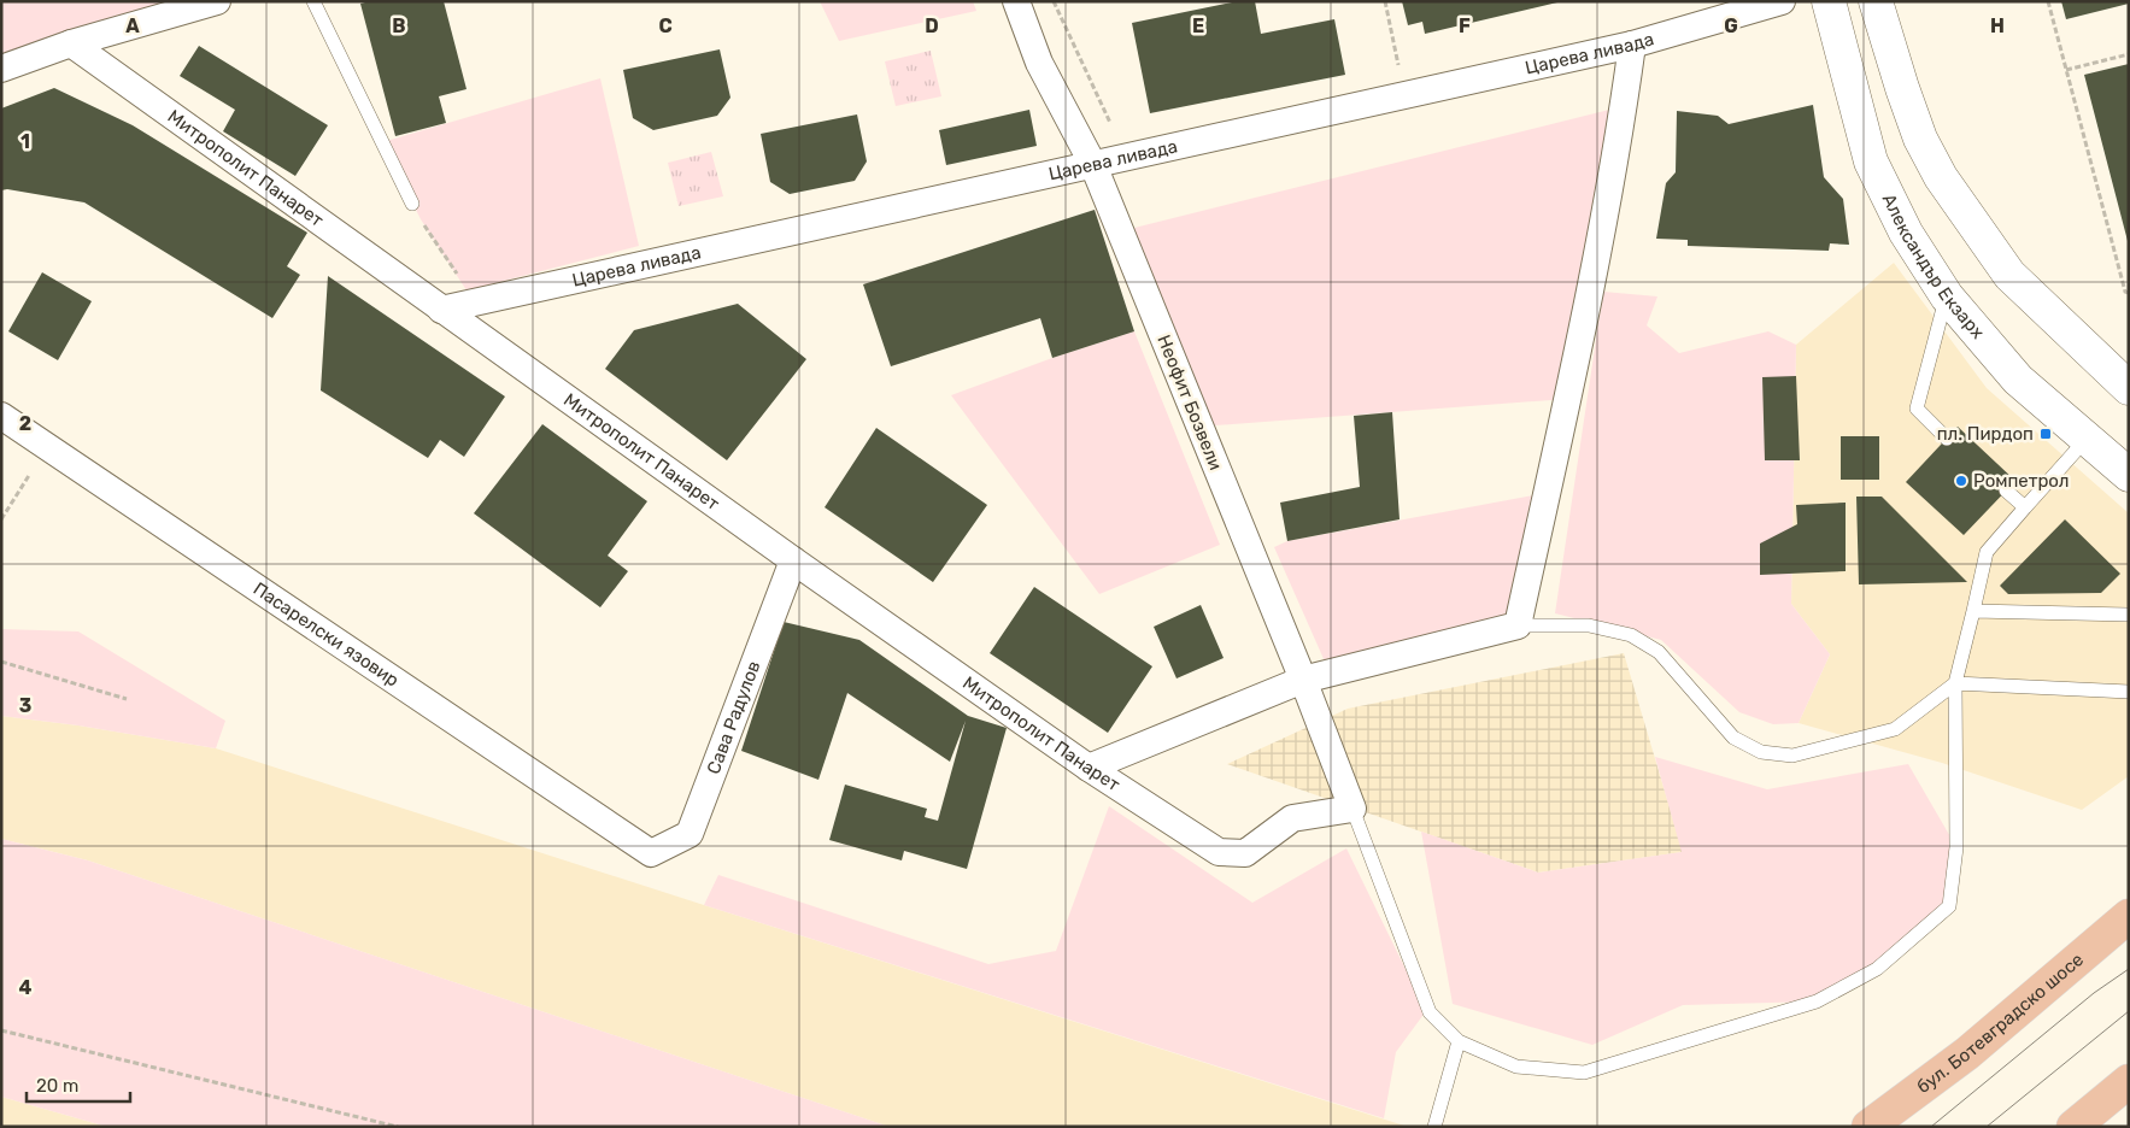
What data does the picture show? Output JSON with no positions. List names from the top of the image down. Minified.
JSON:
{"streets":{"main road":["бул. Ботевградско шосе"],"street":["Царева ливада","Митрополит Панарет","Александър Екзарх","Неофит Бозвели","Пасарелски язовир","Сава Радулов"]},"crossings":[["Царева ливада","Митрополит Панарет"],["Царева ливада","Неофит Бозвели"],["Митрополит Панарет","Неофит Бозвели"],["Митрополит Панарет","Сава Радулов"],["Пасарелски язовир","Сава Радулов"]],"places":{"transit":["пл. Пирдоп"],"other":["Ромпетрол"]},"scale_bar":"20 m","grid":{"columns":["A","B","C","D","E","F","G","H"],"rows":["1","2","3","4"]}}
